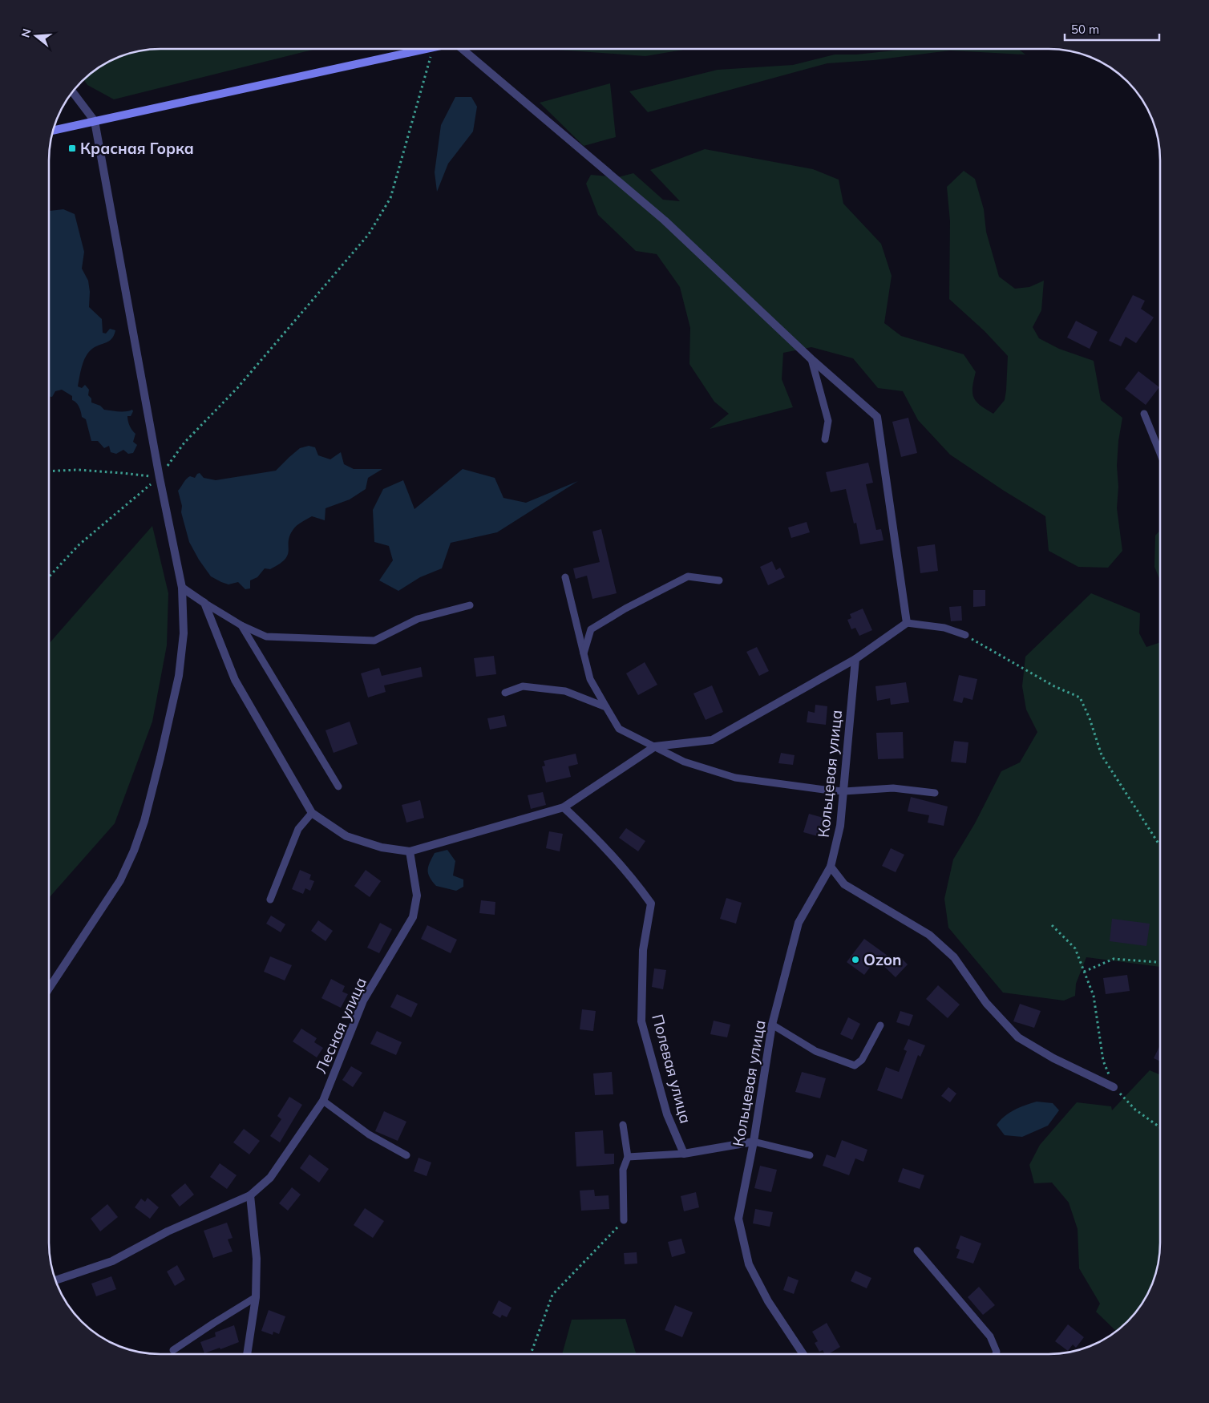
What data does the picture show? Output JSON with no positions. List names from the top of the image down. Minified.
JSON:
{"streets":{"street":["Кольцевая улица","Лесная улица","Полевая улица"]},"places":{"transit":["Красная Горка"],"other":["Ozon"]},"scale_bar":"50 m","north":"left"}
